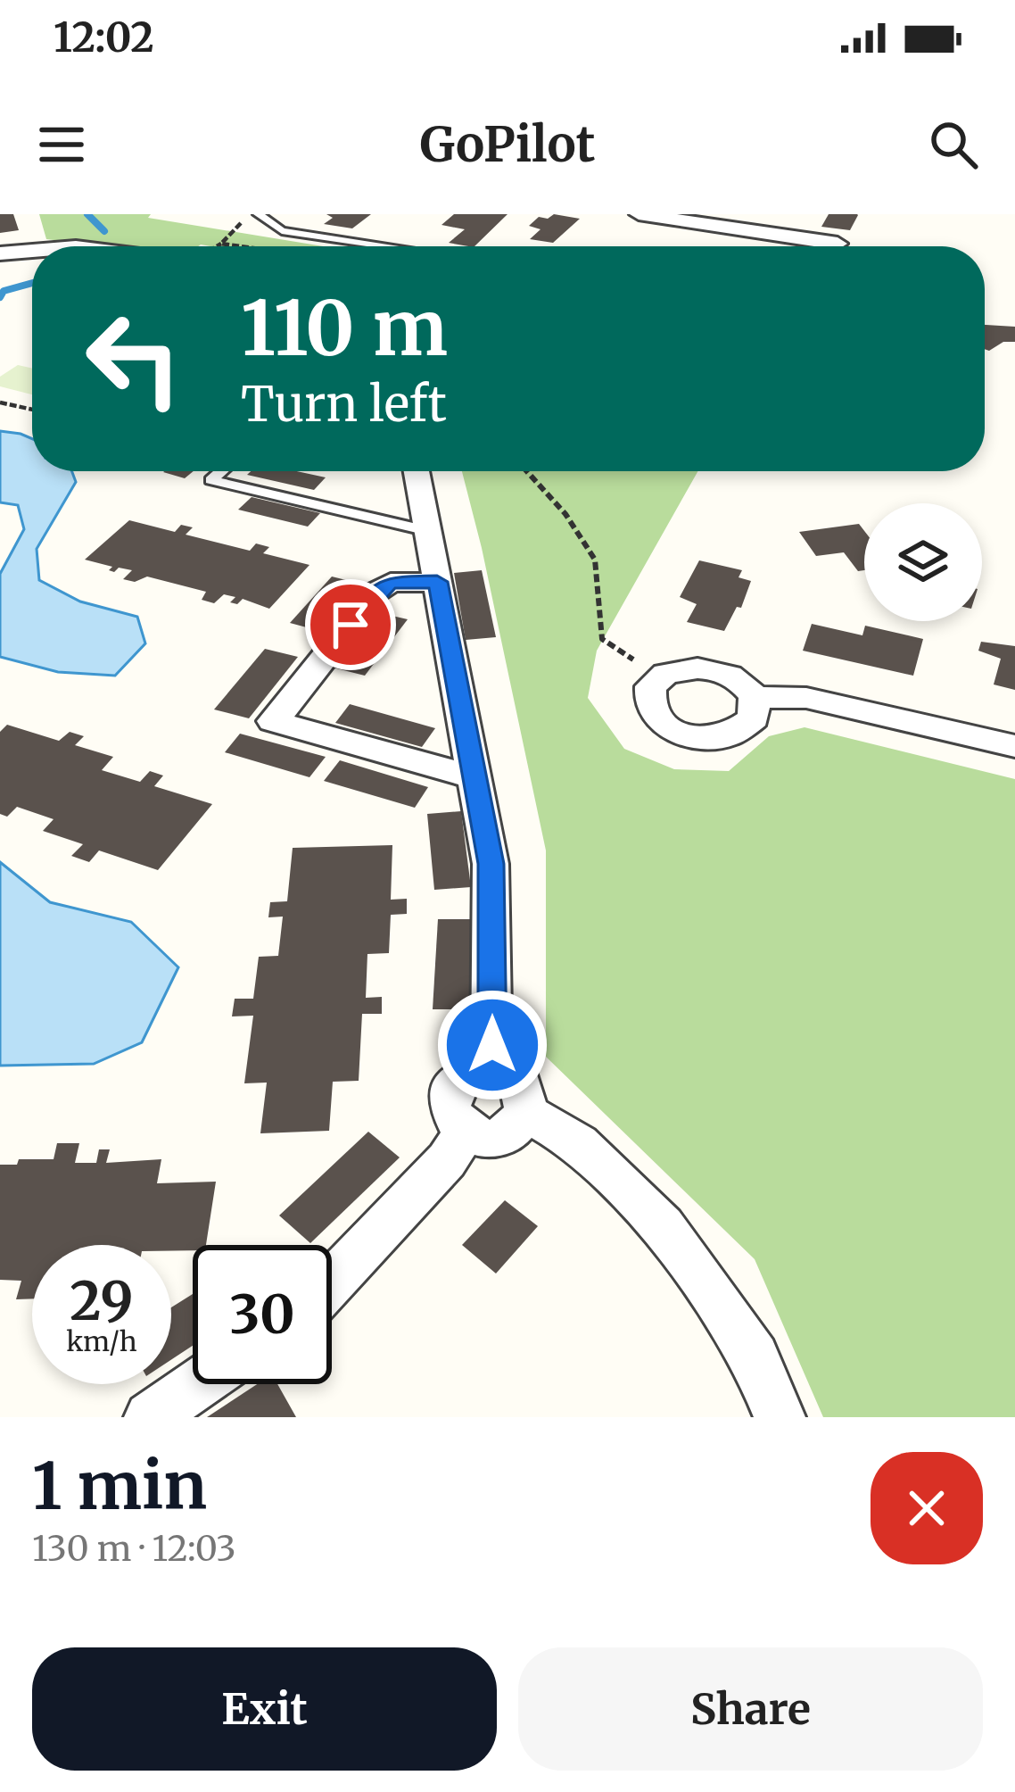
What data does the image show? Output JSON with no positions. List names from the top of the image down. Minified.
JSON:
{"page":{"status":"12:02","header":"GoPilot","turn":["110 m","Turn left"],"speed":"29 km/h","limit":"30","heading":["1 min","130 m · 12:03"],"buttons":["Exit","Share"]}}
